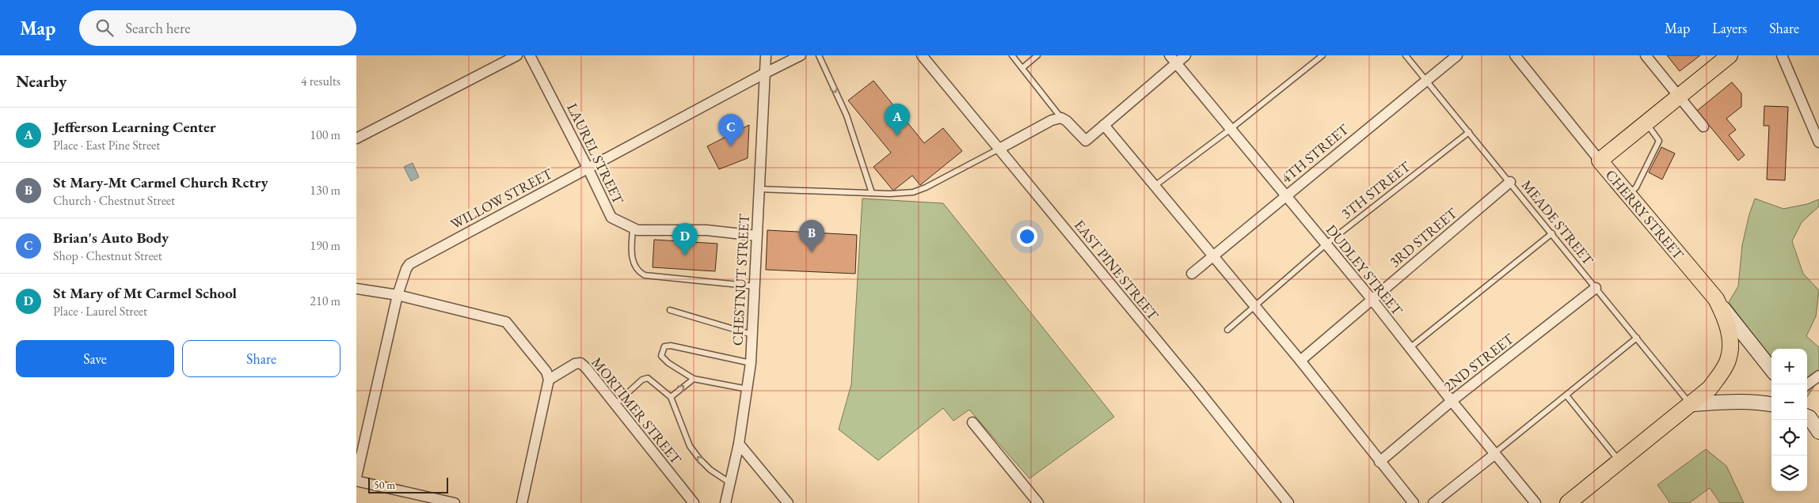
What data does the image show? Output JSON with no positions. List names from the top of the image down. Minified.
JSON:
{"streets":{"main road":["CHERRY STREET"],"street":["LAUREL STREET","4TH STREET","WILLOW STREET","3RD STREET","EAST PINE STREET","DUDLEY STREET","CHESTNUT STREET","2ND STREET","MORTIMER STREET"],"lane":["3TH STREET","MEADE STREET"]},"crossings":[["LAUREL STREET","WILLOW STREET"],["LAUREL STREET","CHESTNUT STREET"],["4TH STREET","MEADE STREET"],["4TH STREET","DUDLEY STREET"],["3TH STREET","MEADE STREET"],["3TH STREET","DUDLEY STREET"],["WILLOW STREET","CHESTNUT STREET"],["MEADE STREET","3RD STREET"],["MEADE STREET","2ND STREET"],["3RD STREET","DUDLEY STREET"],["DUDLEY STREET","2ND STREET"]],"scale_bar":"50 m","page":{"header":"Map","search":"Search here","nav":["Map","Layers","Share"],"heading":["Nearby","4 results"],"pins":["A","C","B","D"],"list":[{"mark":"A","name":"Jefferson Learning Center","note":"Place · East Pine Street","value":"100 m"},{"mark":"B","name":"St Mary-Mt Carmel Church Rctry","note":"Church · Chestnut Street","value":"130 m"},{"mark":"C","name":"Brian's Auto Body","note":"Shop · Chestnut Street","value":"190 m"},{"mark":"D","name":"St Mary of Mt Carmel School","note":"Place · Laurel Street","value":"210 m"}],"buttons":["Save","Share"],"map_buttons":["+","−"],"scale":"50 m"}}
